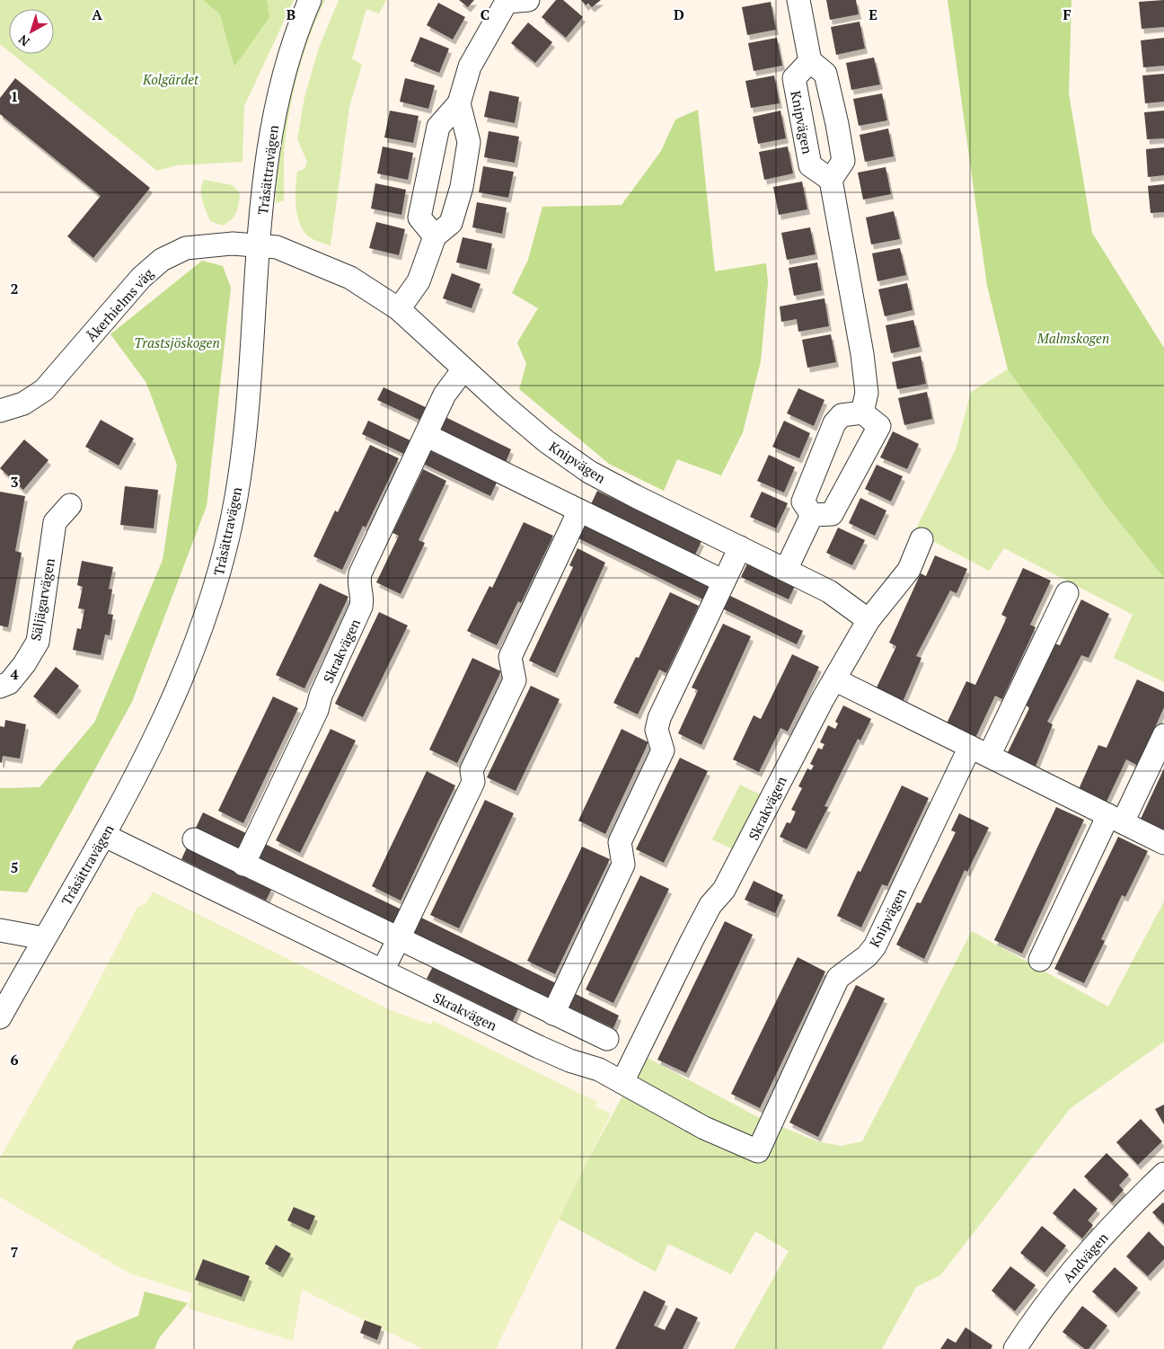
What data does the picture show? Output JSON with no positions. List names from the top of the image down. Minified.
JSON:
{"streets":{"street":["Knipvägen","Tråsättravägen","Åkerhielms väg","Säljägarvägen","Skrakvägen","Andvägen"]},"crossings":[["Knipvägen","Tråsättravägen"],["Knipvägen","Åkerhielms väg"],["Knipvägen","Skrakvägen"],["Tråsättravägen","Åkerhielms väg"],["Tråsättravägen","Skrakvägen"]],"parks":["Kolgärdet","Malmskogen","Trastsjöskogen"],"north":"bottom left","grid":{"columns":["A","B","C","D","E","F"],"rows":["1","2","3","4","5","6","7"]}}
